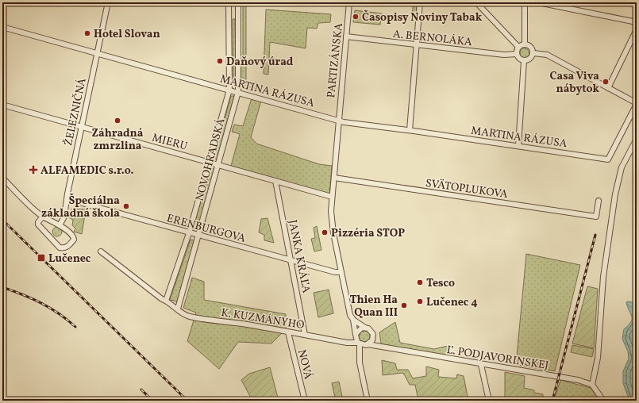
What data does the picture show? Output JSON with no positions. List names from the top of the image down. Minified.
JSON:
{"streets":{"street":["A. BERNOLÁKA","PARTIZÁNSKA","MARTINA RÁZUSA","ŽELEZNIČNÁ","MIERU","NOVOHRADSKÁ","SVÄTOPLUKOVA","ERENBURGOVA","JANKA KRÁĽA","K. KUZMÁNYHO","Ľ. PODJAVORINSKEJ","NOVÁ"]},"crossings":[["A. BERNOLÁKA","PARTIZÁNSKA"],["PARTIZÁNSKA","MARTINA RÁZUSA"],["PARTIZÁNSKA","MIERU"],["PARTIZÁNSKA","SVÄTOPLUKOVA"],["PARTIZÁNSKA","ERENBURGOVA"],["PARTIZÁNSKA","K. KUZMÁNYHO"],["PARTIZÁNSKA","Ľ. PODJAVORINSKEJ"],["MARTINA RÁZUSA","ŽELEZNIČNÁ"],["MARTINA RÁZUSA","NOVOHRADSKÁ"],["ŽELEZNIČNÁ","MIERU"],["ŽELEZNIČNÁ","ERENBURGOVA"],["MIERU","NOVOHRADSKÁ"],["MIERU","JANKA KRÁĽA"],["NOVOHRADSKÁ","ERENBURGOVA"],["NOVOHRADSKÁ","K. KUZMÁNYHO"],["ERENBURGOVA","JANKA KRÁĽA"],["JANKA KRÁĽA","K. KUZMÁNYHO"],["K. KUZMÁNYHO","Ľ. PODJAVORINSKEJ"],["K. KUZMÁNYHO","NOVÁ"]],"places":{"other":["Časopisy Noviny Tabak","Hotel Slovan","Daňový úrad","Casa Viva nábytok","Záhradná zmrzlina","Špeciálna základná škola","Pizzéria STOP","Tesco","Lučenec 4","Thien Ha Quan III"],"health":["ALFAMEDIC s.r.o."],"transit":["Lučenec"]}}
